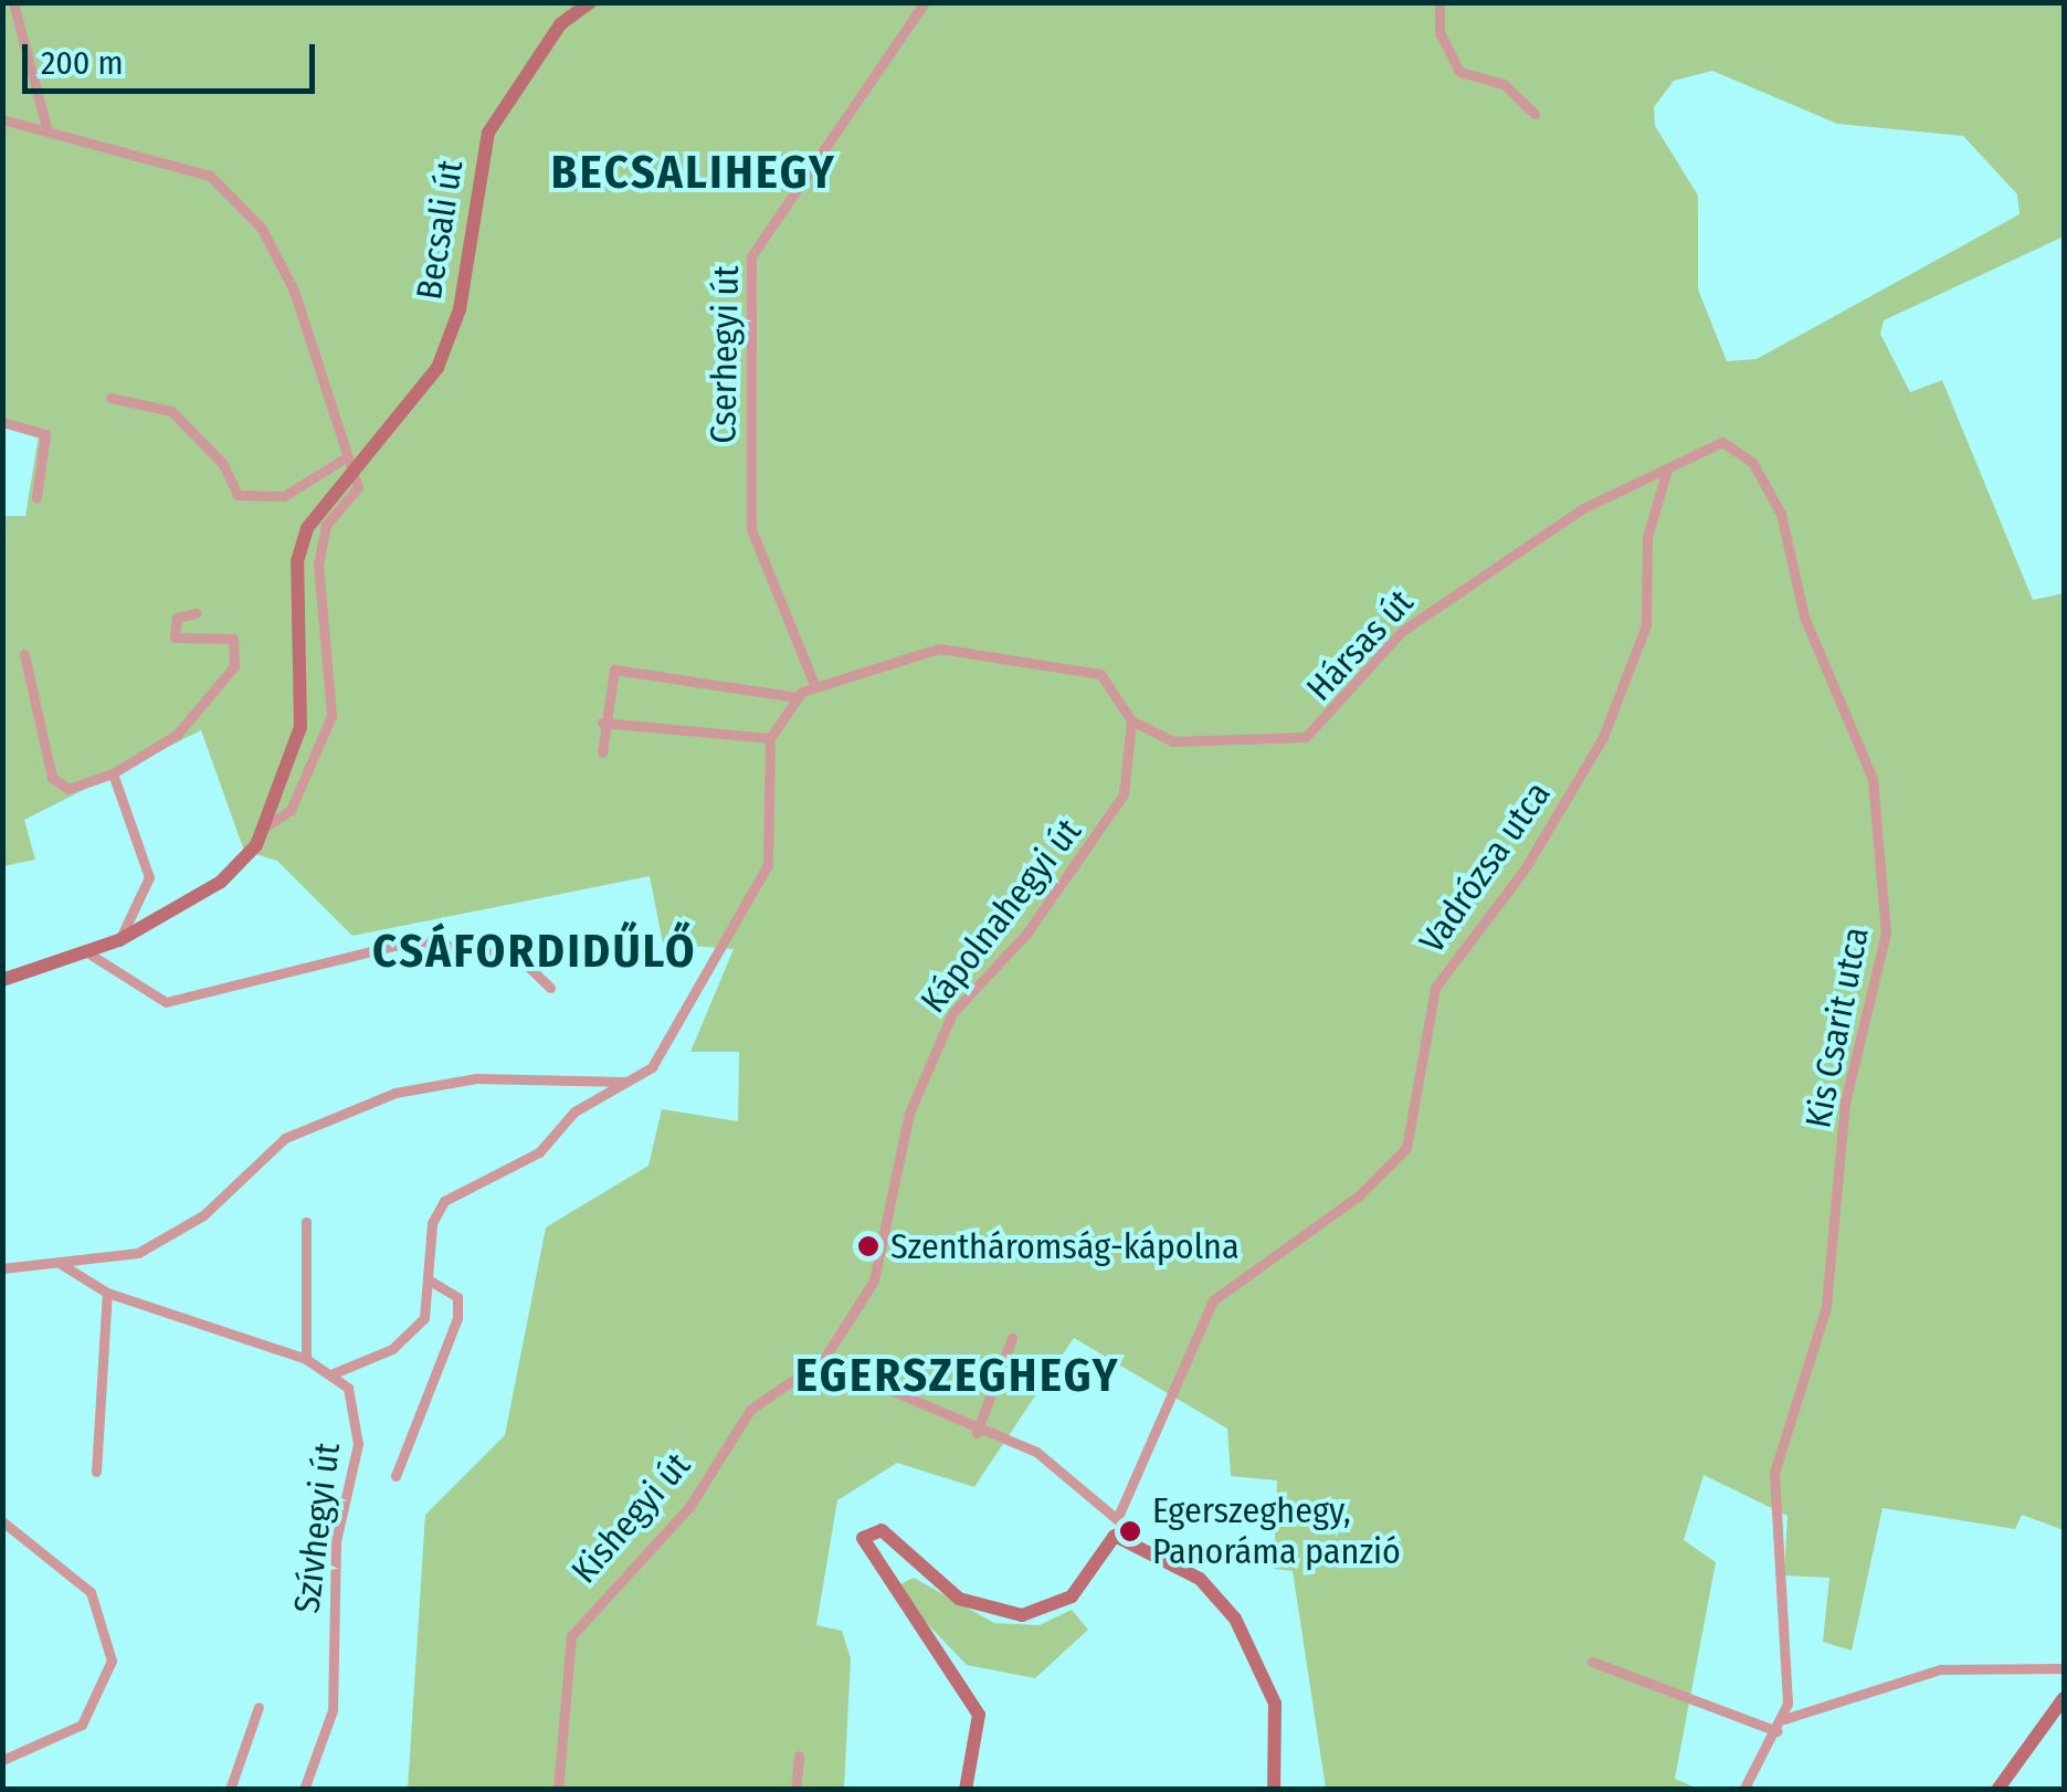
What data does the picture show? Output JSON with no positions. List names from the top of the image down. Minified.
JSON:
{"streets":{"main road":["Becsali út"],"street":["Cserhegyi út","Hársas út","Vadrózsa utca","Kápolnahegyi út","Kis Csarit utca","Kishegyi út","Szívhegyi út"]},"crossings":[["Hársas út","Vadrózsa utca"],["Hársas út","Kápolnahegyi út"],["Hársas út","Kis Csarit utca"],["Vadrózsa utca","Kis Csarit utca"],["Kápolnahegyi út","Kishegyi út"]],"districts":["BECSALIHEGY","CSÁFORDIDŰLŐ","EGERSZEGHEGY"],"places":["Szentháromság-kápolna","Egerszeghegy, Panoráma panzió"],"scale_bar":"200 m"}
